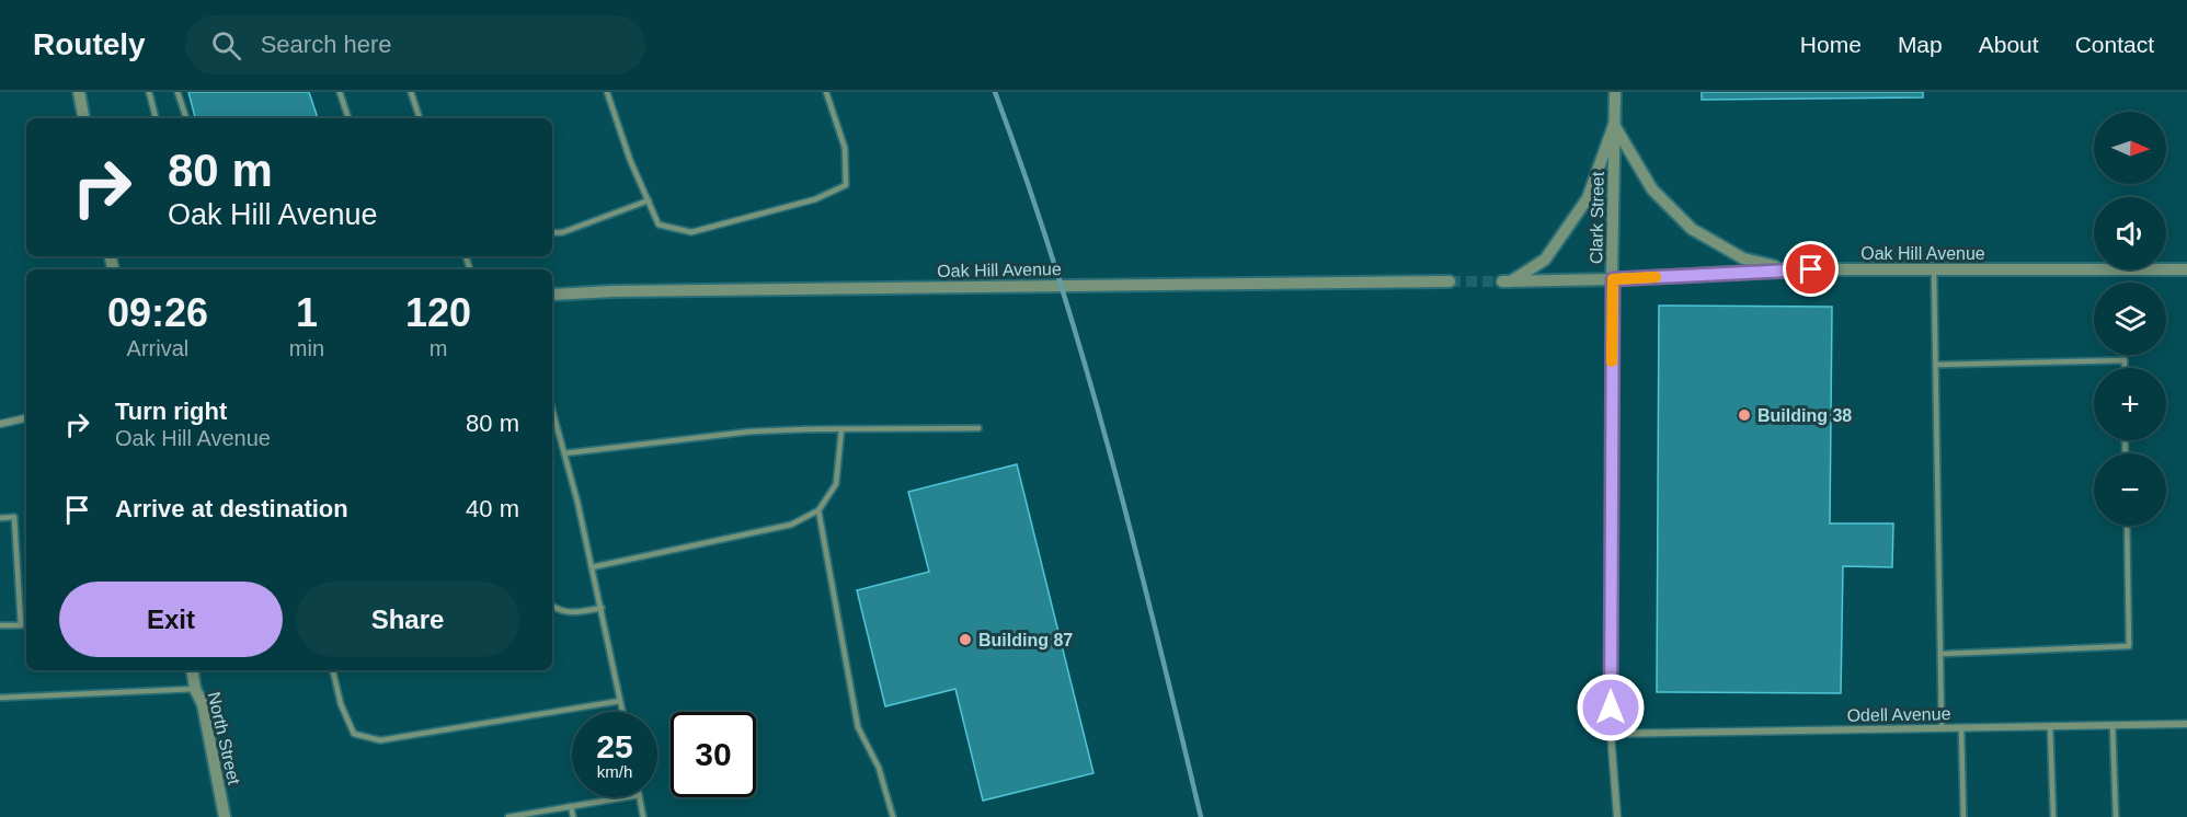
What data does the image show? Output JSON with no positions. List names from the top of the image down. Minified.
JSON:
{"streets":{"street":["Clark Street","Oak Hill Avenue","Odell Avenue","North Street"]},"crossings":[["Clark Street","Oak Hill Avenue"],["Clark Street","Odell Avenue"]],"places":["Building 38","Building 87"],"north":"right","page":{"header":"Routely","search":"Search here","nav":["Home","Map","About","Contact"],"map_buttons":["+","−"],"turn":["80 m","Oak Hill Avenue"],"eta":["09:26","Arrival","1","min","120","m"],"list":[{"name":"Turn right","note":"Oak Hill Avenue","value":"80 m"},{"name":"Arrive at destination","value":"40 m"}],"buttons":["Exit","Share"],"speed":"25 km/h","limit":"30"}}
